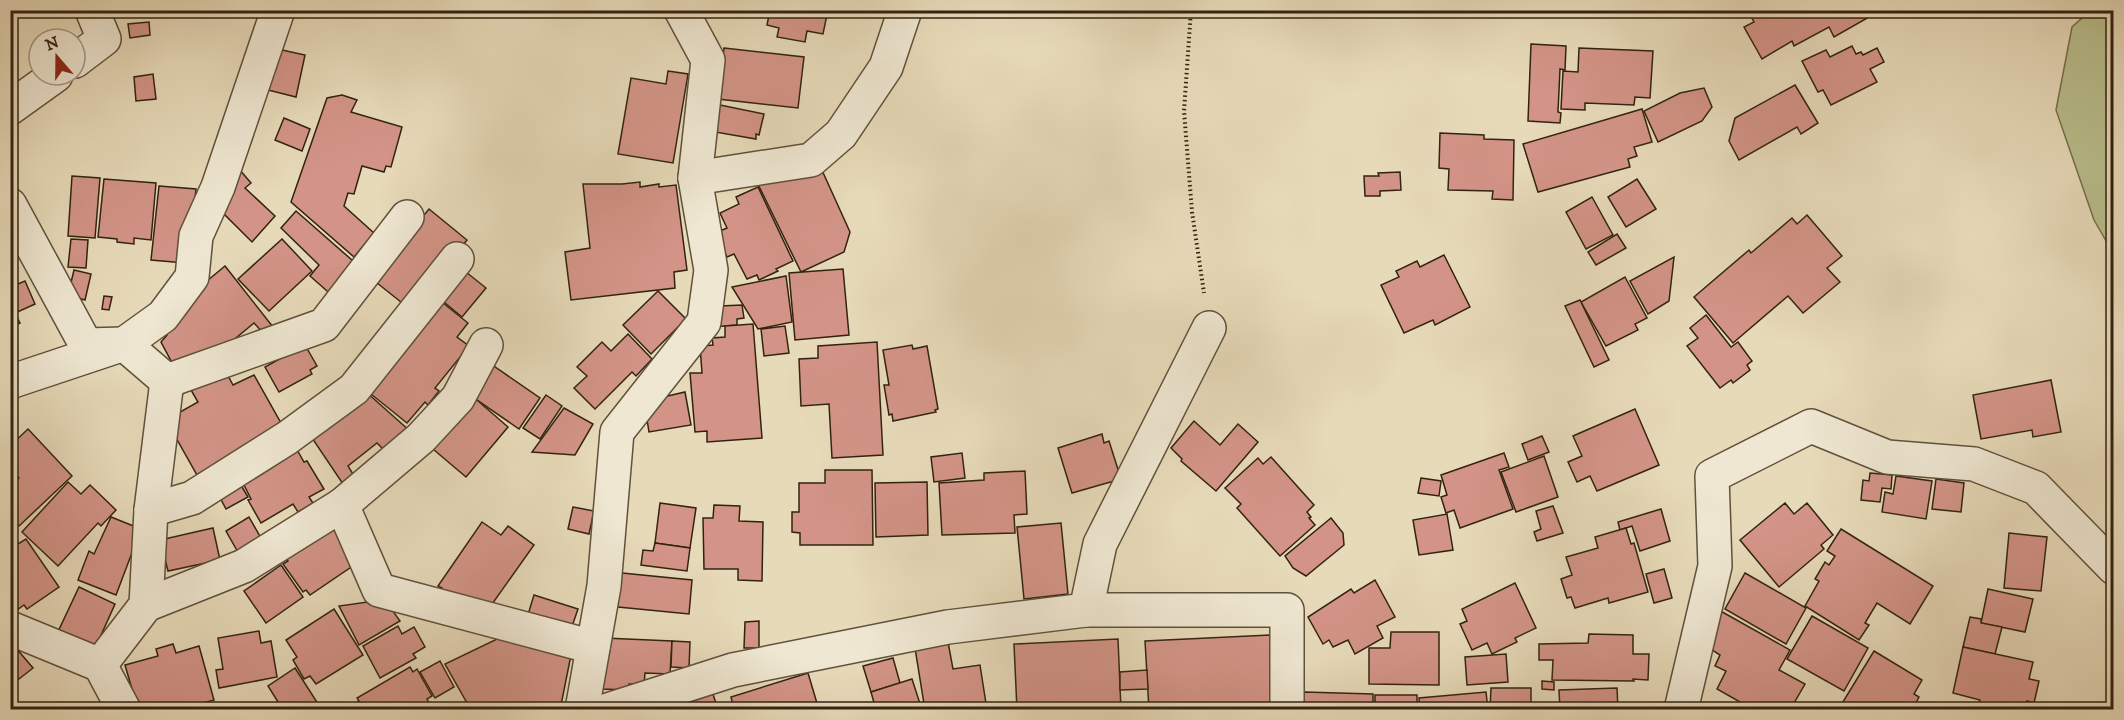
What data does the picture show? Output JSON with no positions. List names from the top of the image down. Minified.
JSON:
{"north":"top"}
